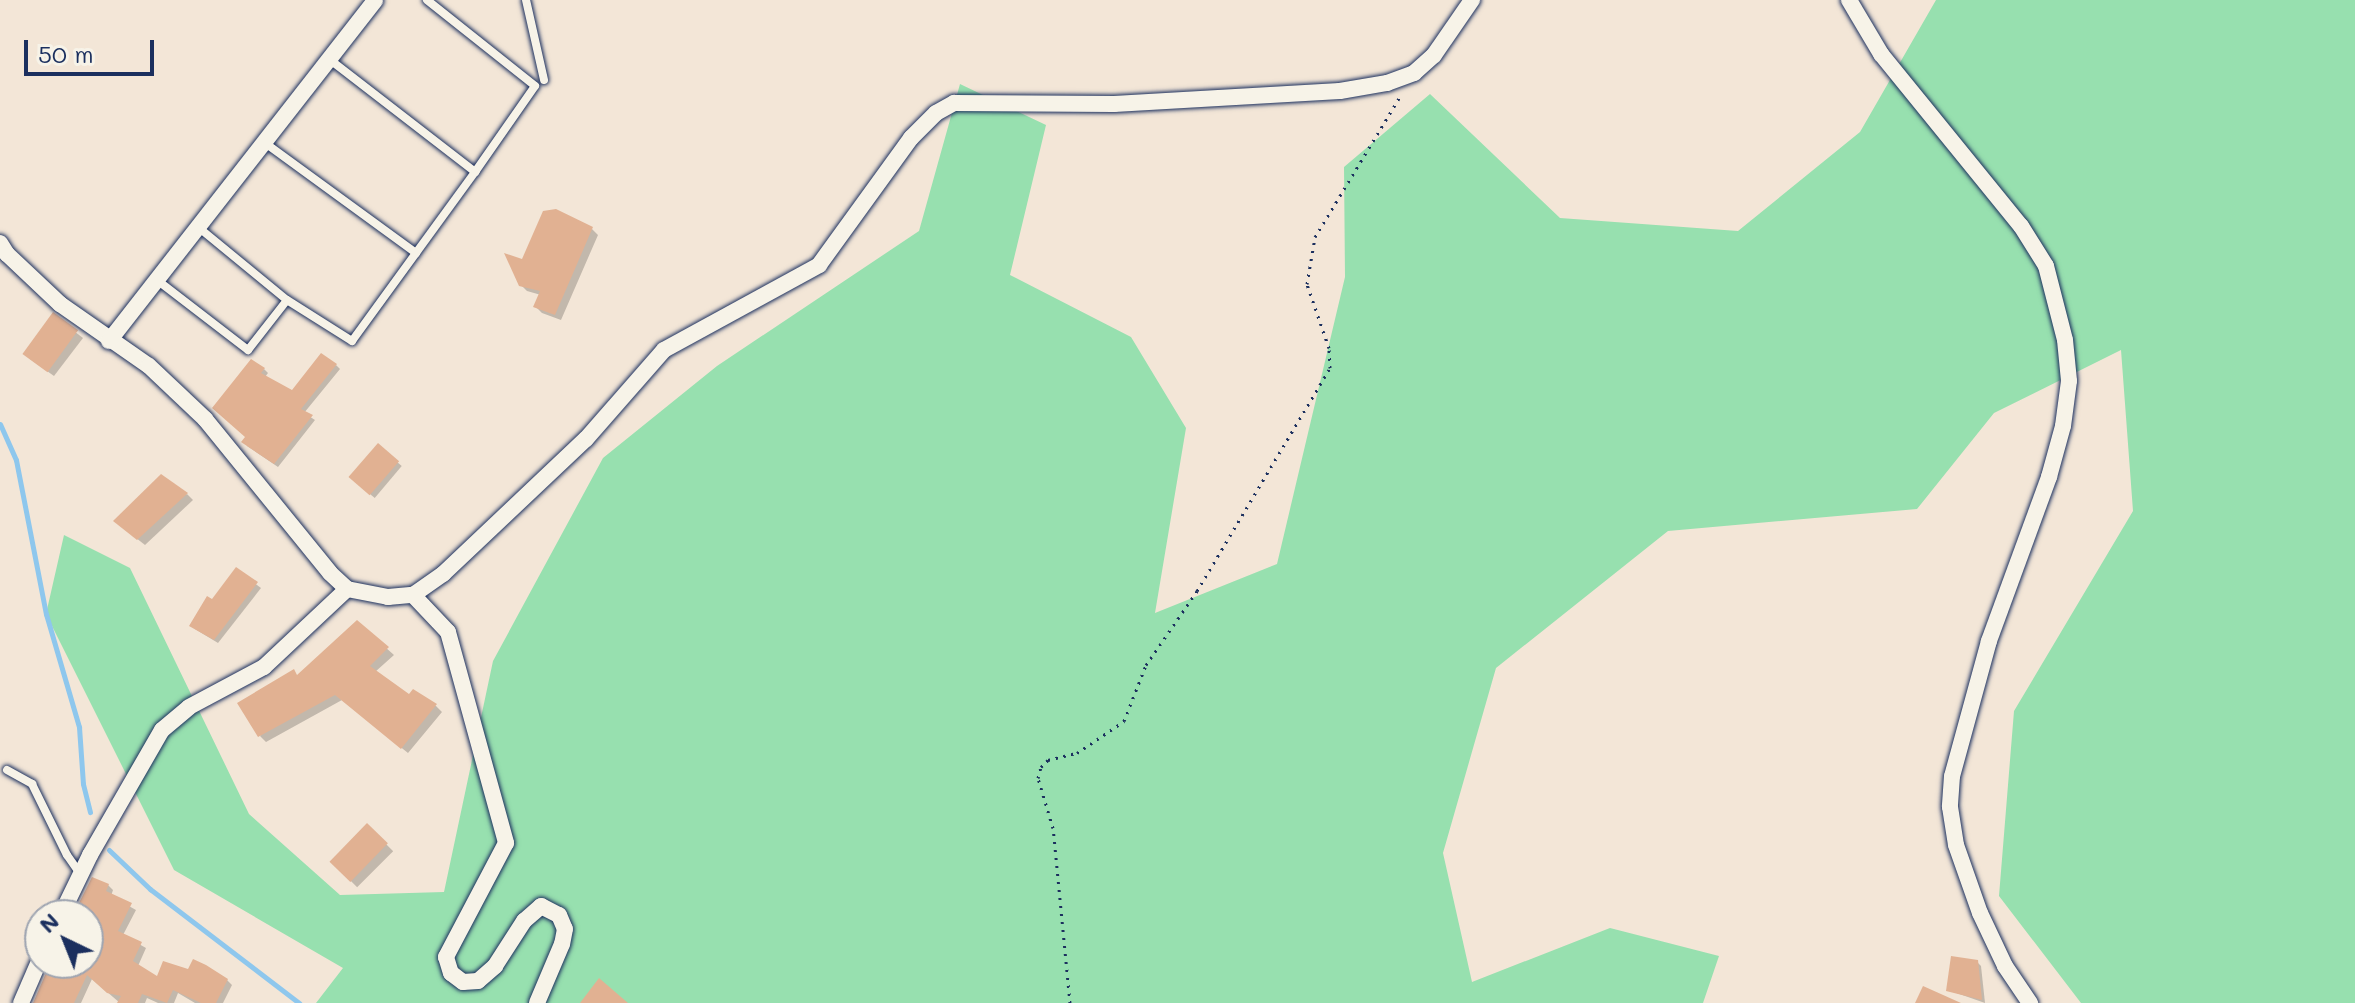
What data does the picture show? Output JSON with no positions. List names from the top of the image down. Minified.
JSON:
{"scale_bar":"50 m","north":"top left"}
